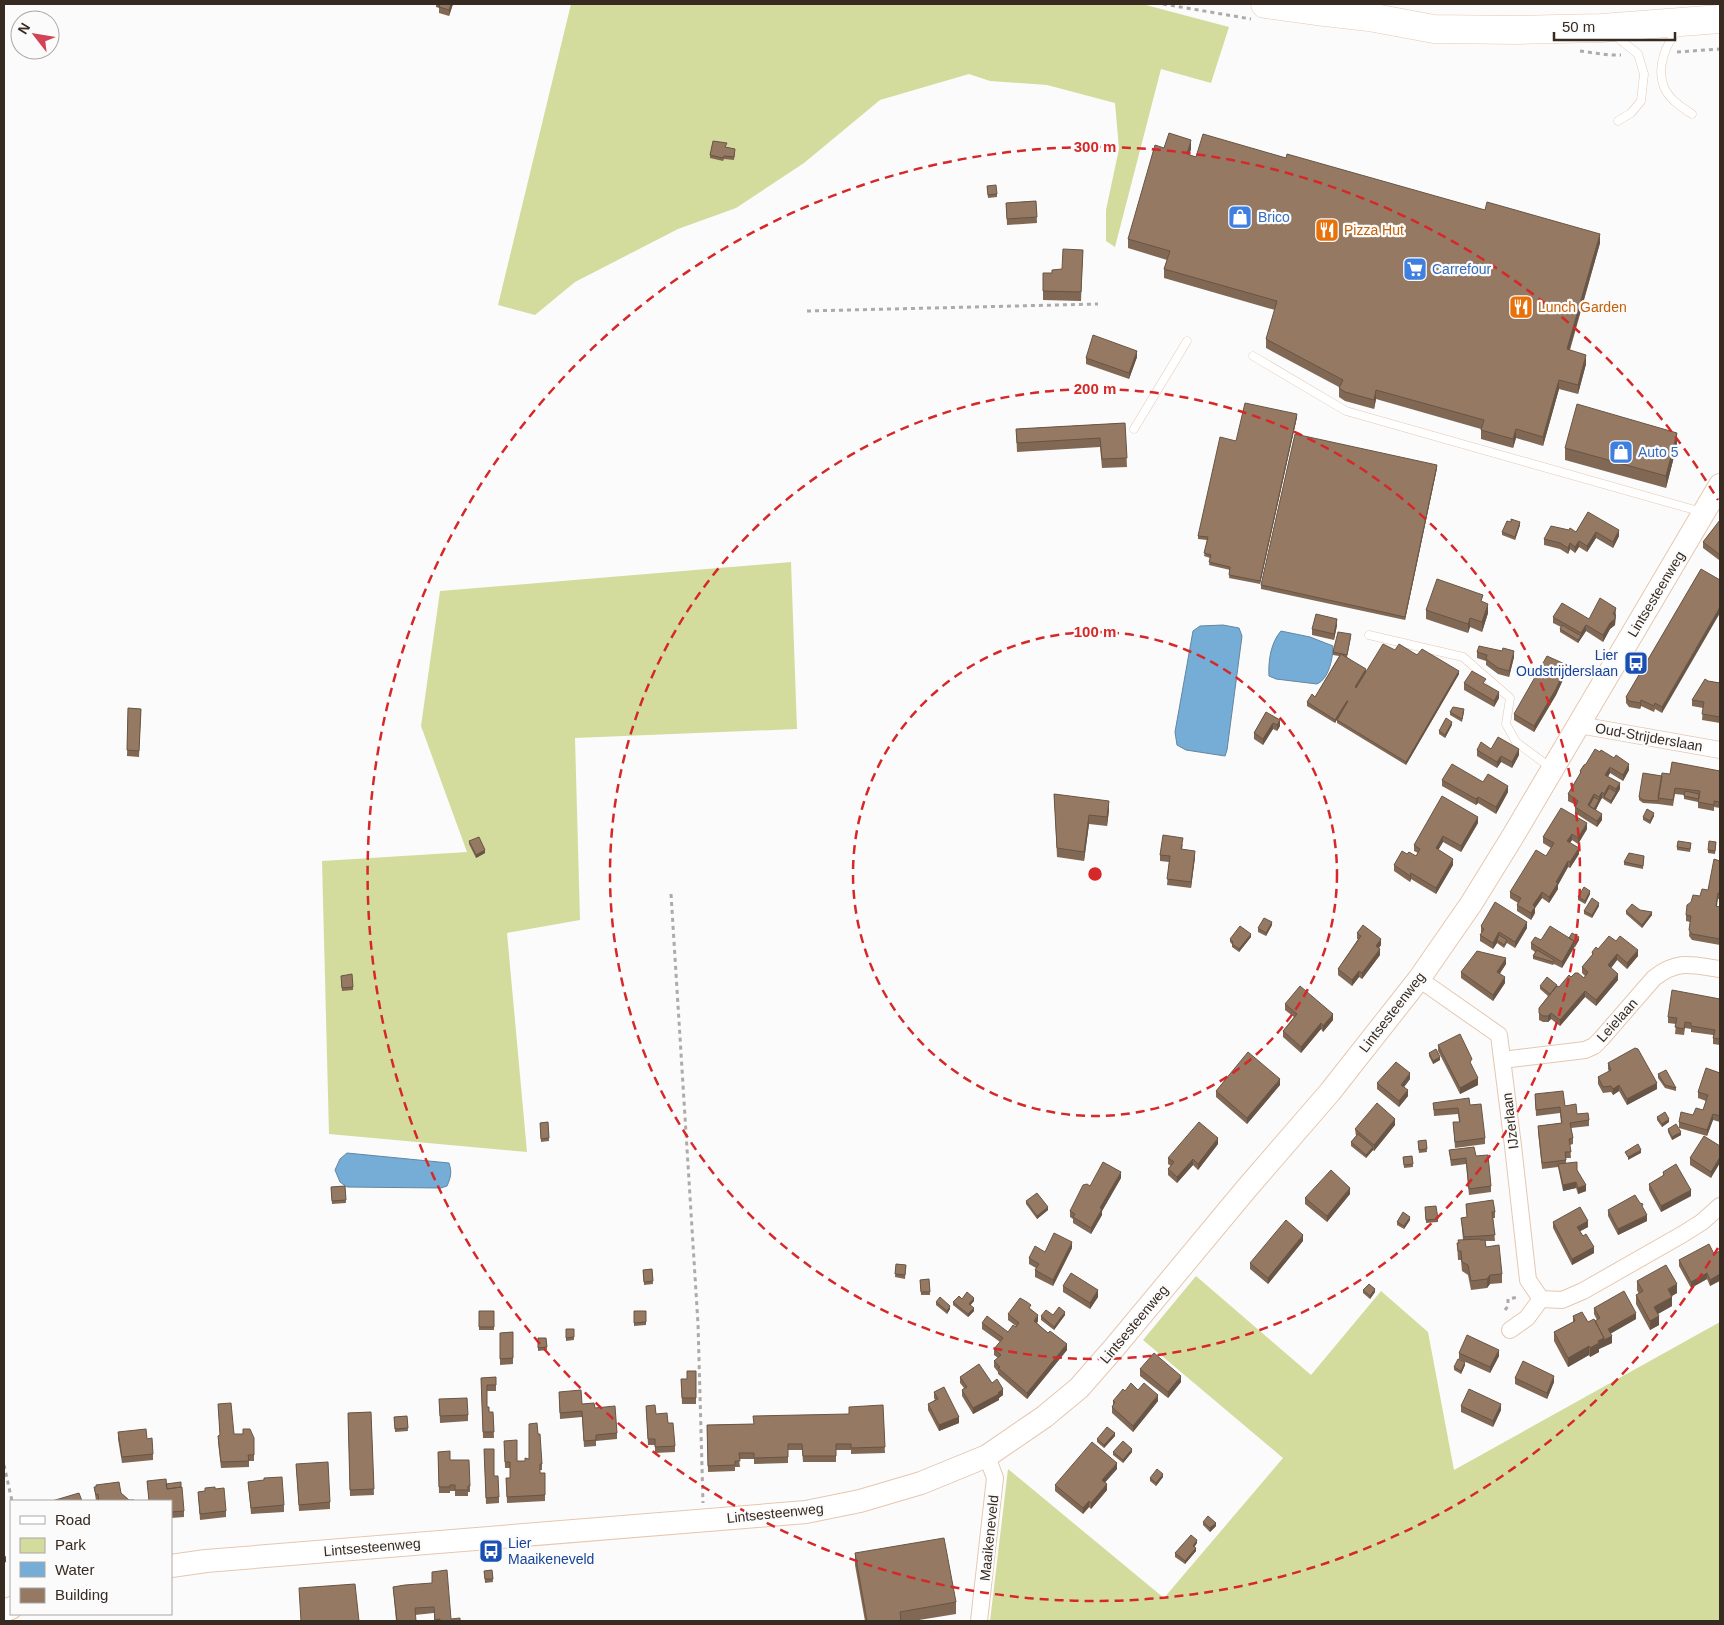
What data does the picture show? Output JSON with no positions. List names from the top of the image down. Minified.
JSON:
{"streets":{"street":["Lintsesteenweg","Oud-Strijderslaan","Leielaan","IJzerlaan","Maaikeneveld"]},"crossings":[["Lintsesteenweg","Oud-Strijderslaan"],["Lintsesteenweg","IJzerlaan"],["Lintsesteenweg","Maaikeneveld"],["Leielaan","IJzerlaan"]],"places":{"shop":["Brico","Auto 5"],"restaurant":["Pizza Hut","Lunch Garden"],"supermarket":["Carrefour"],"bus stop":["Lier Oudstrijderslaan","Lier Maaikeneveld"]},"legend":["Road","Park","Water","Building"],"scale_bar":"50 m","north":"top left","rings":["300 m","200 m","100 m"]}
